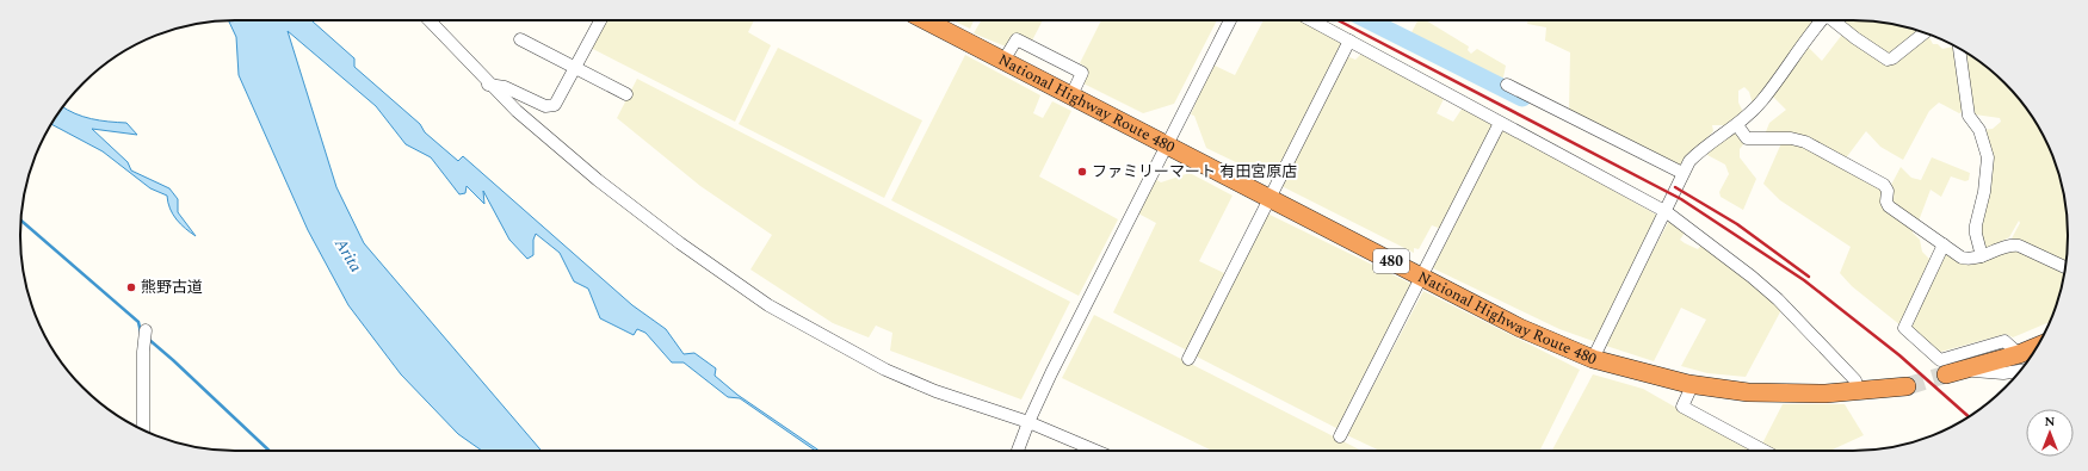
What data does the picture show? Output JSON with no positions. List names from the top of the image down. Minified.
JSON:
{"streets":{"highway":["National Highway Route 480","480"]},"water":["Arita"],"places":["ファミリーマート 有田宮原店","熊野古道"],"north":"top"}
